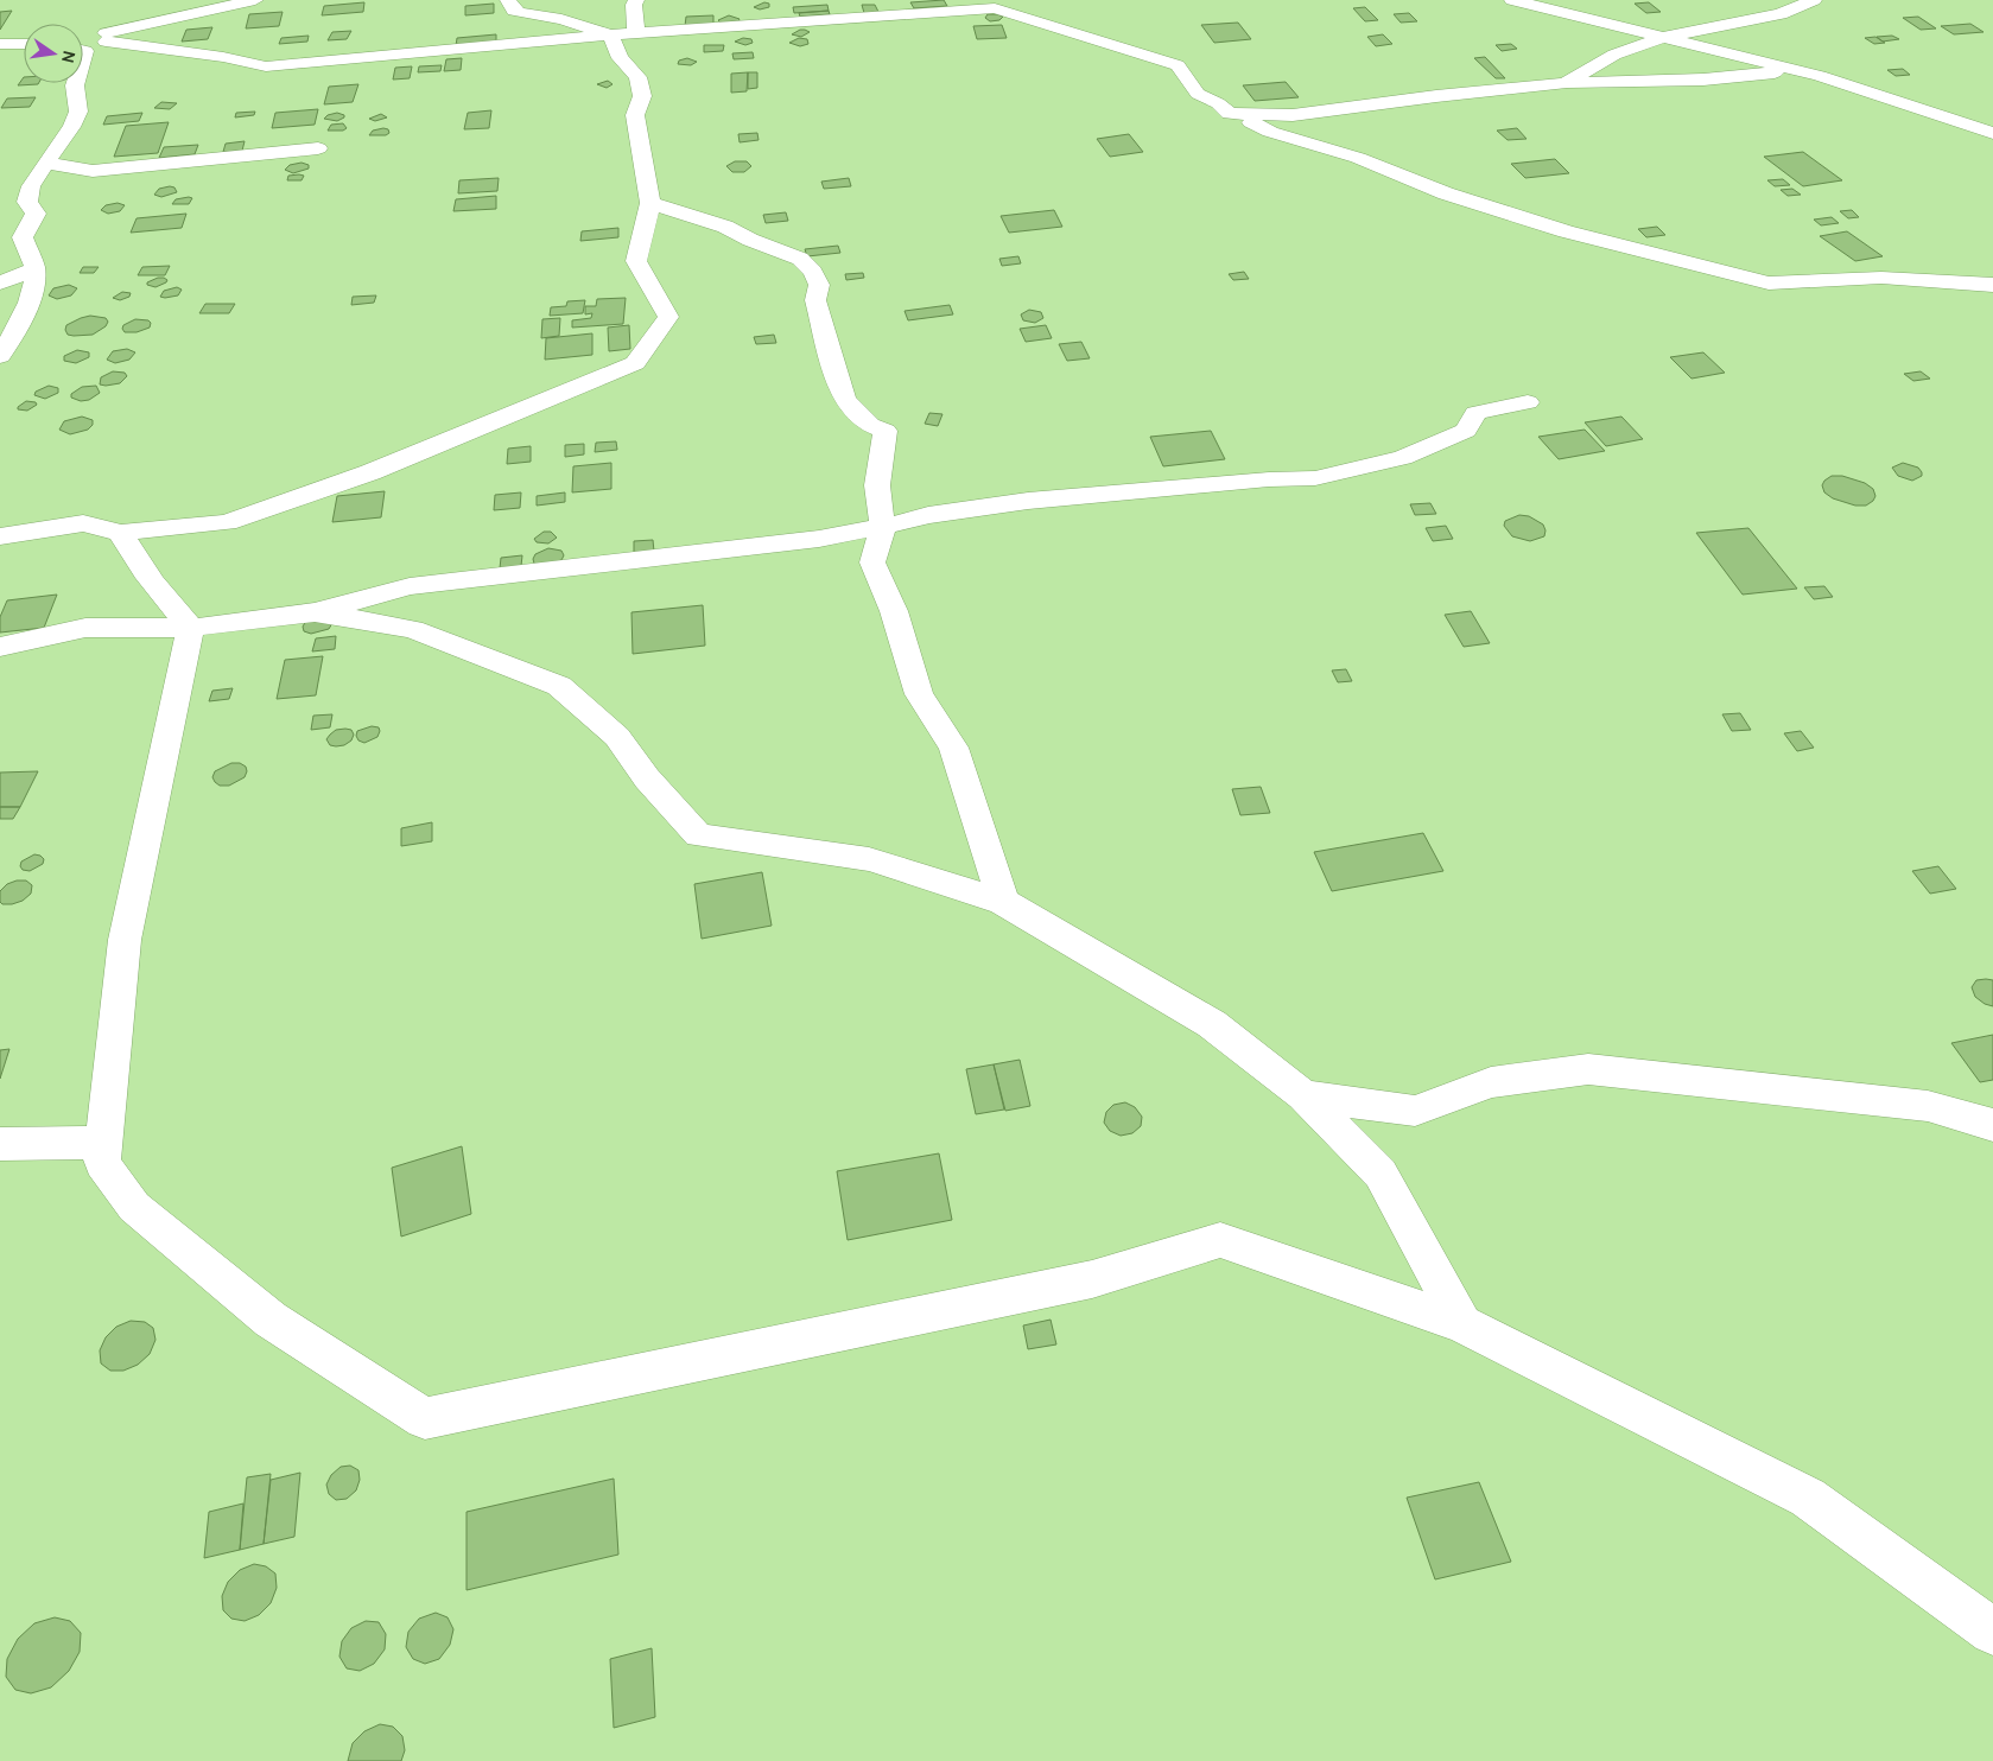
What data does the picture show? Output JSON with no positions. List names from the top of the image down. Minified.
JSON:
{"north":"right"}
